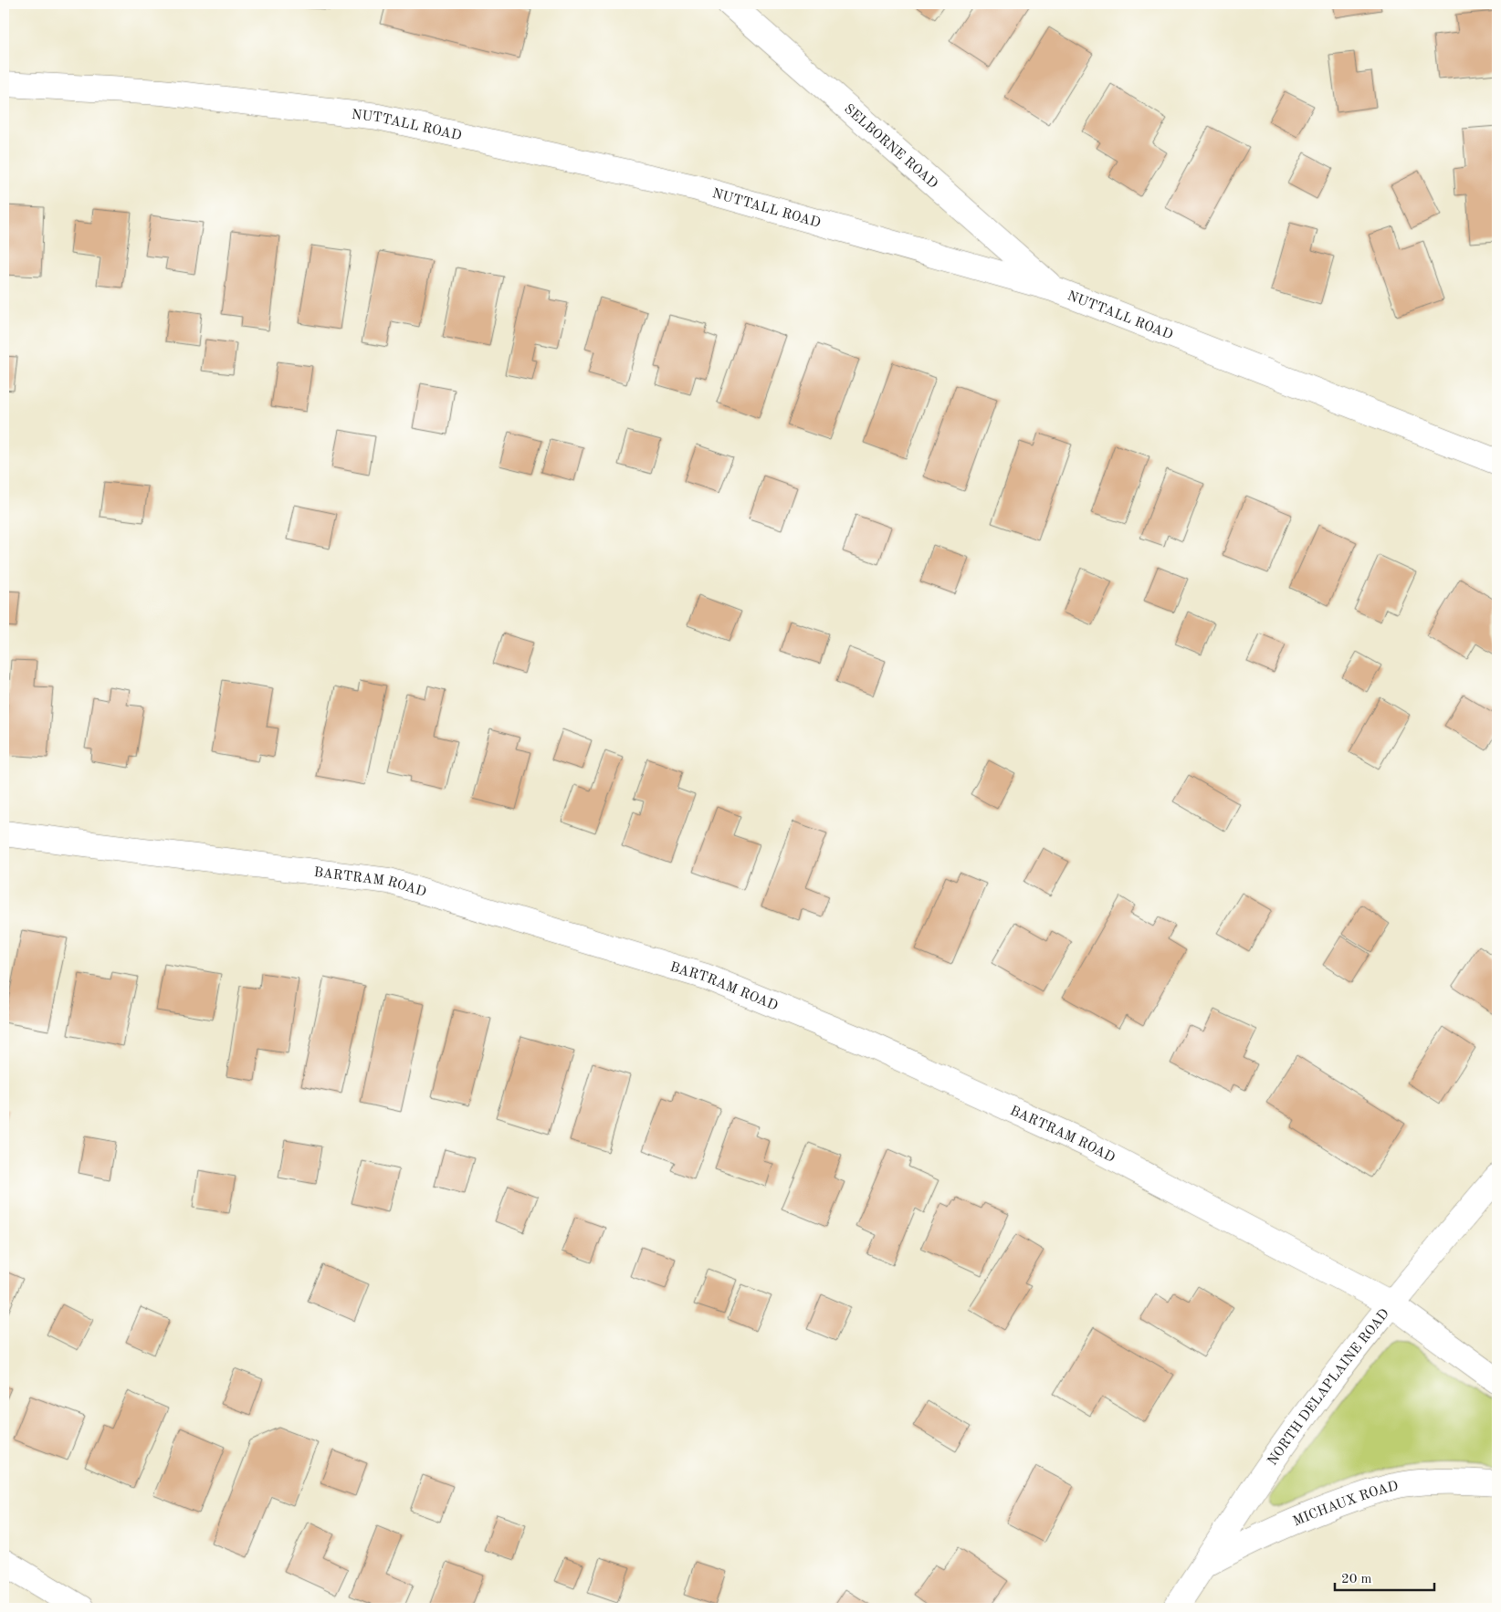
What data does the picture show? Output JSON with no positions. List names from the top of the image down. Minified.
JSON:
{"streets":{"street":["NUTTALL ROAD","SELBORNE ROAD","BARTRAM ROAD","NORTH DELAPLAINE ROAD","MICHAUX ROAD"]},"crossings":[["NUTTALL ROAD","SELBORNE ROAD"],["BARTRAM ROAD","NORTH DELAPLAINE ROAD"],["NORTH DELAPLAINE ROAD","MICHAUX ROAD"]],"scale_bar":"20 m"}
